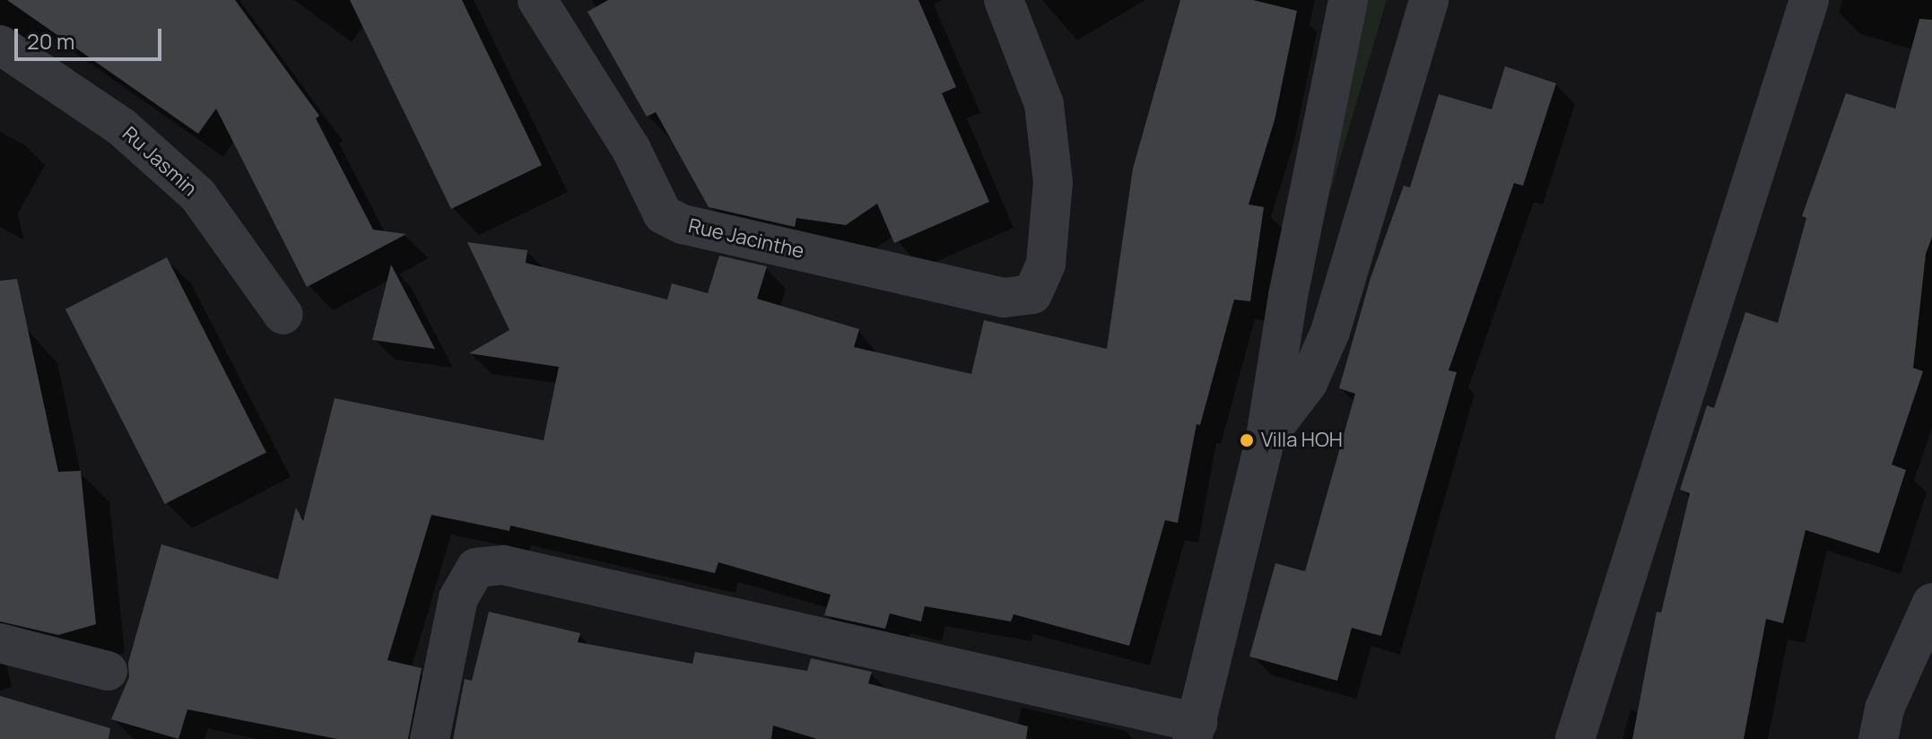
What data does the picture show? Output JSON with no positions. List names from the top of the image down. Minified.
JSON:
{"streets":{"street":["Ru Jasmin","Rue Jacinthe"]},"places":["Villa HOH"],"scale_bar":"20 m"}
